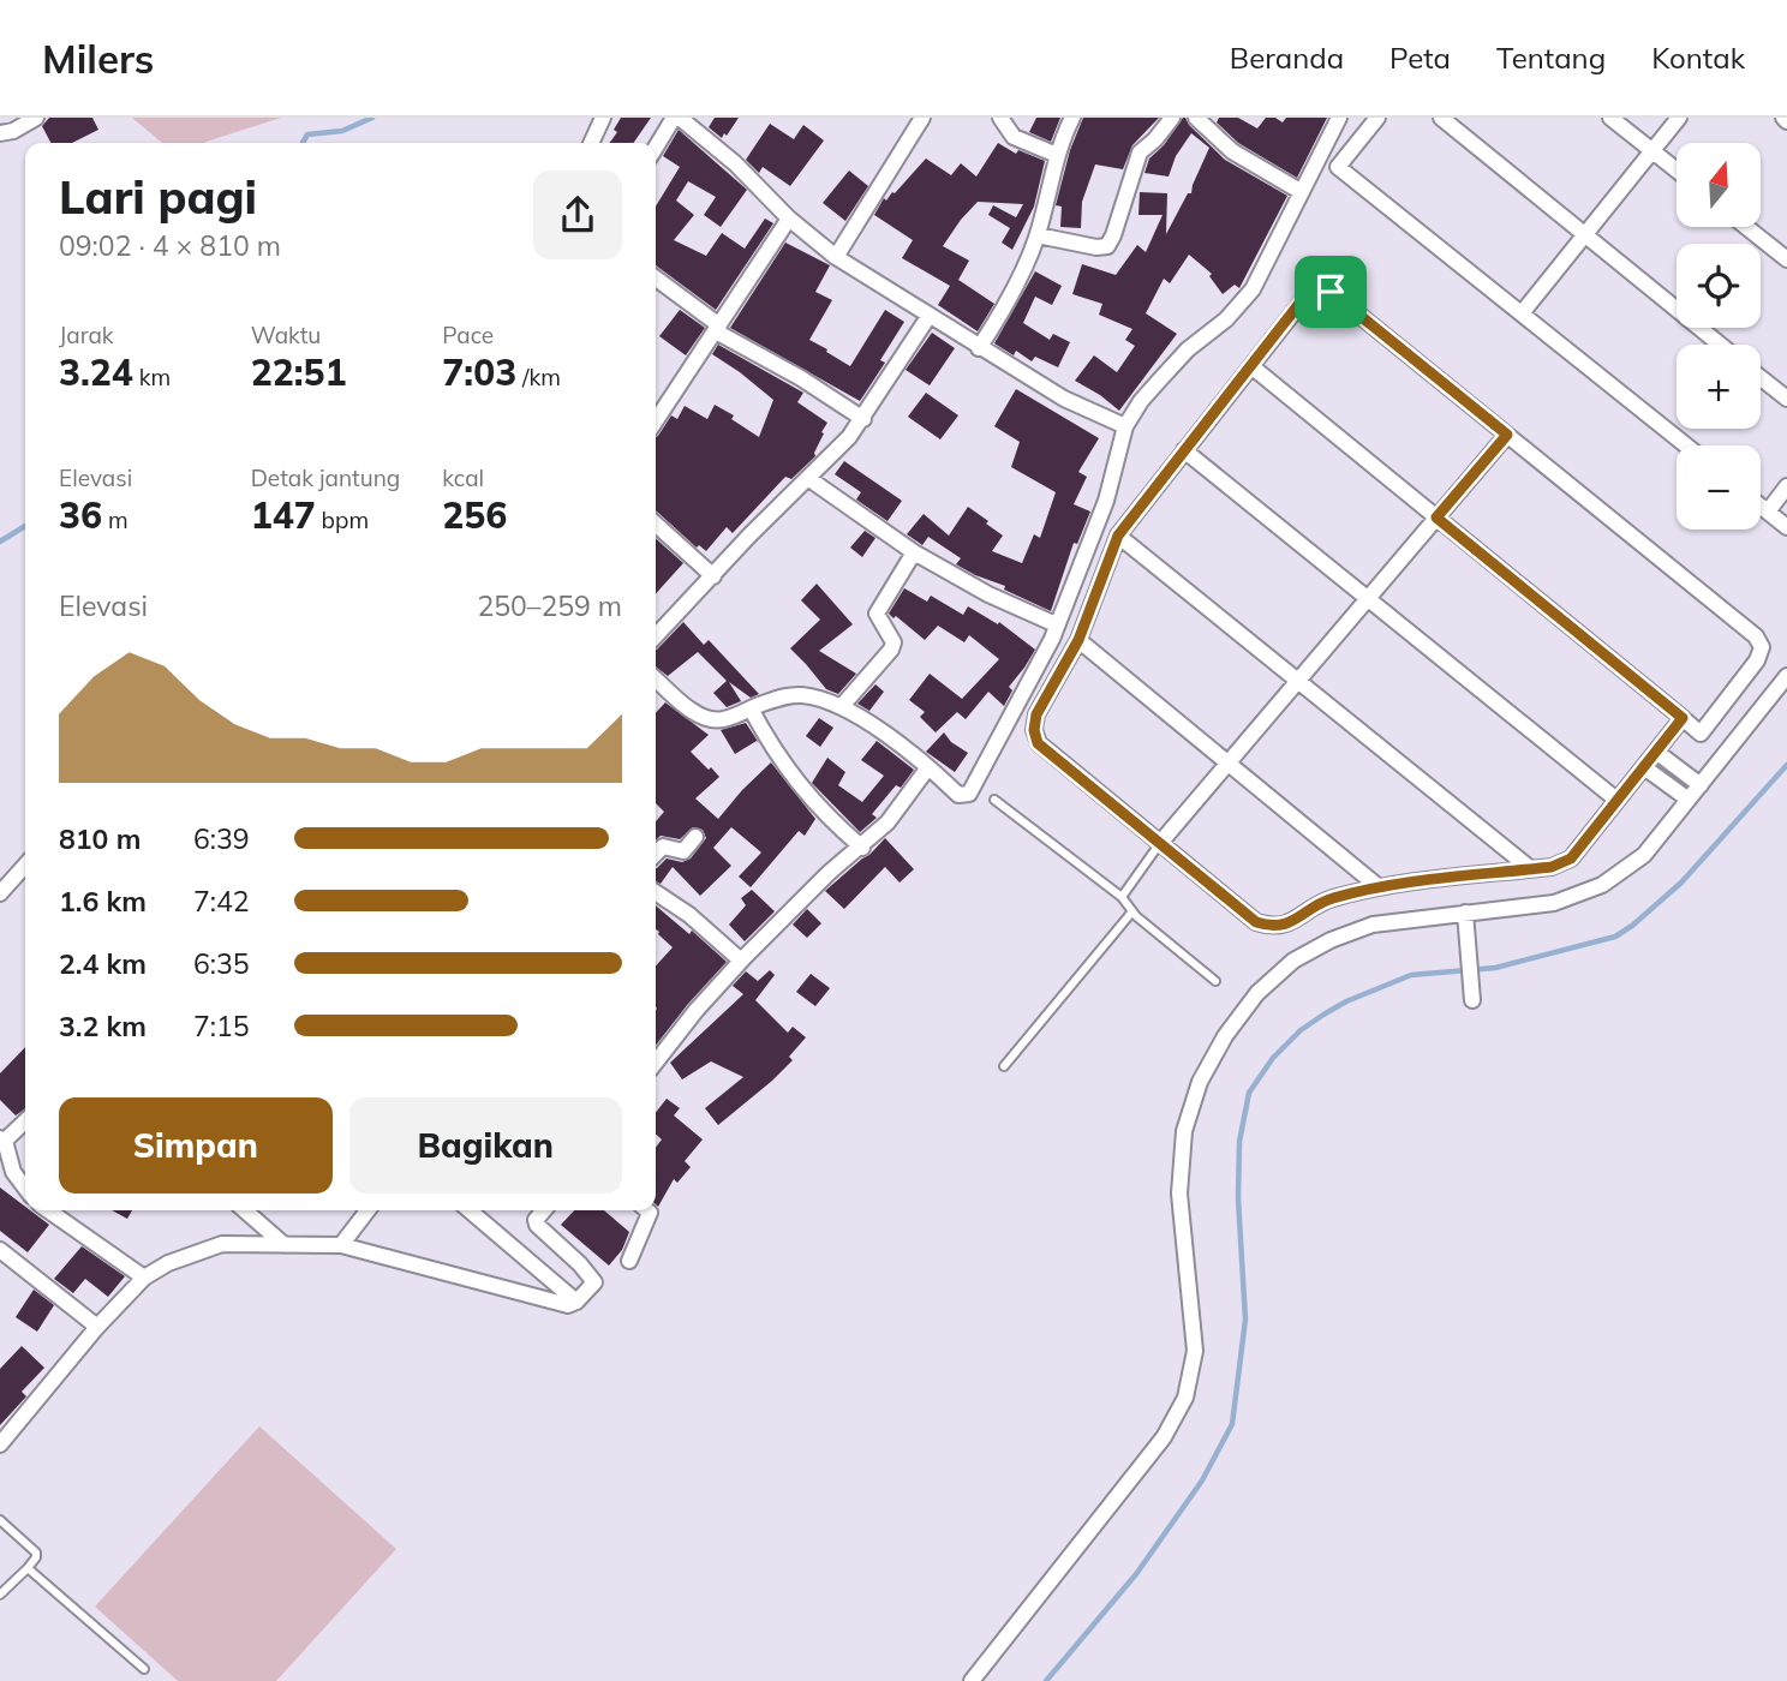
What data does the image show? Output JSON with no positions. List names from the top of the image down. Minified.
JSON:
{"north":"top","page":{"header":"Milers","nav":["Beranda","Peta","Tentang","Kontak"],"map_buttons":["+","−"],"heading":["Lari pagi","09:02 · 4 × 810 m"],"stats":[["Jarak","3.24 km"],["Waktu","22:51"],["Pace","7:03 /km"],["Elevasi","36 m"],["Detak jantung","147 bpm"],["kcal","256"]],"chart":["Elevasi","250–259 m"],"list":[{"name":"810 m","note":"6:39"},{"name":"1.6 km","note":"7:42"},{"name":"2.4 km","note":"6:35"},{"name":"3.2 km","note":"7:15"}],"buttons":["Simpan","Bagikan"]}}
